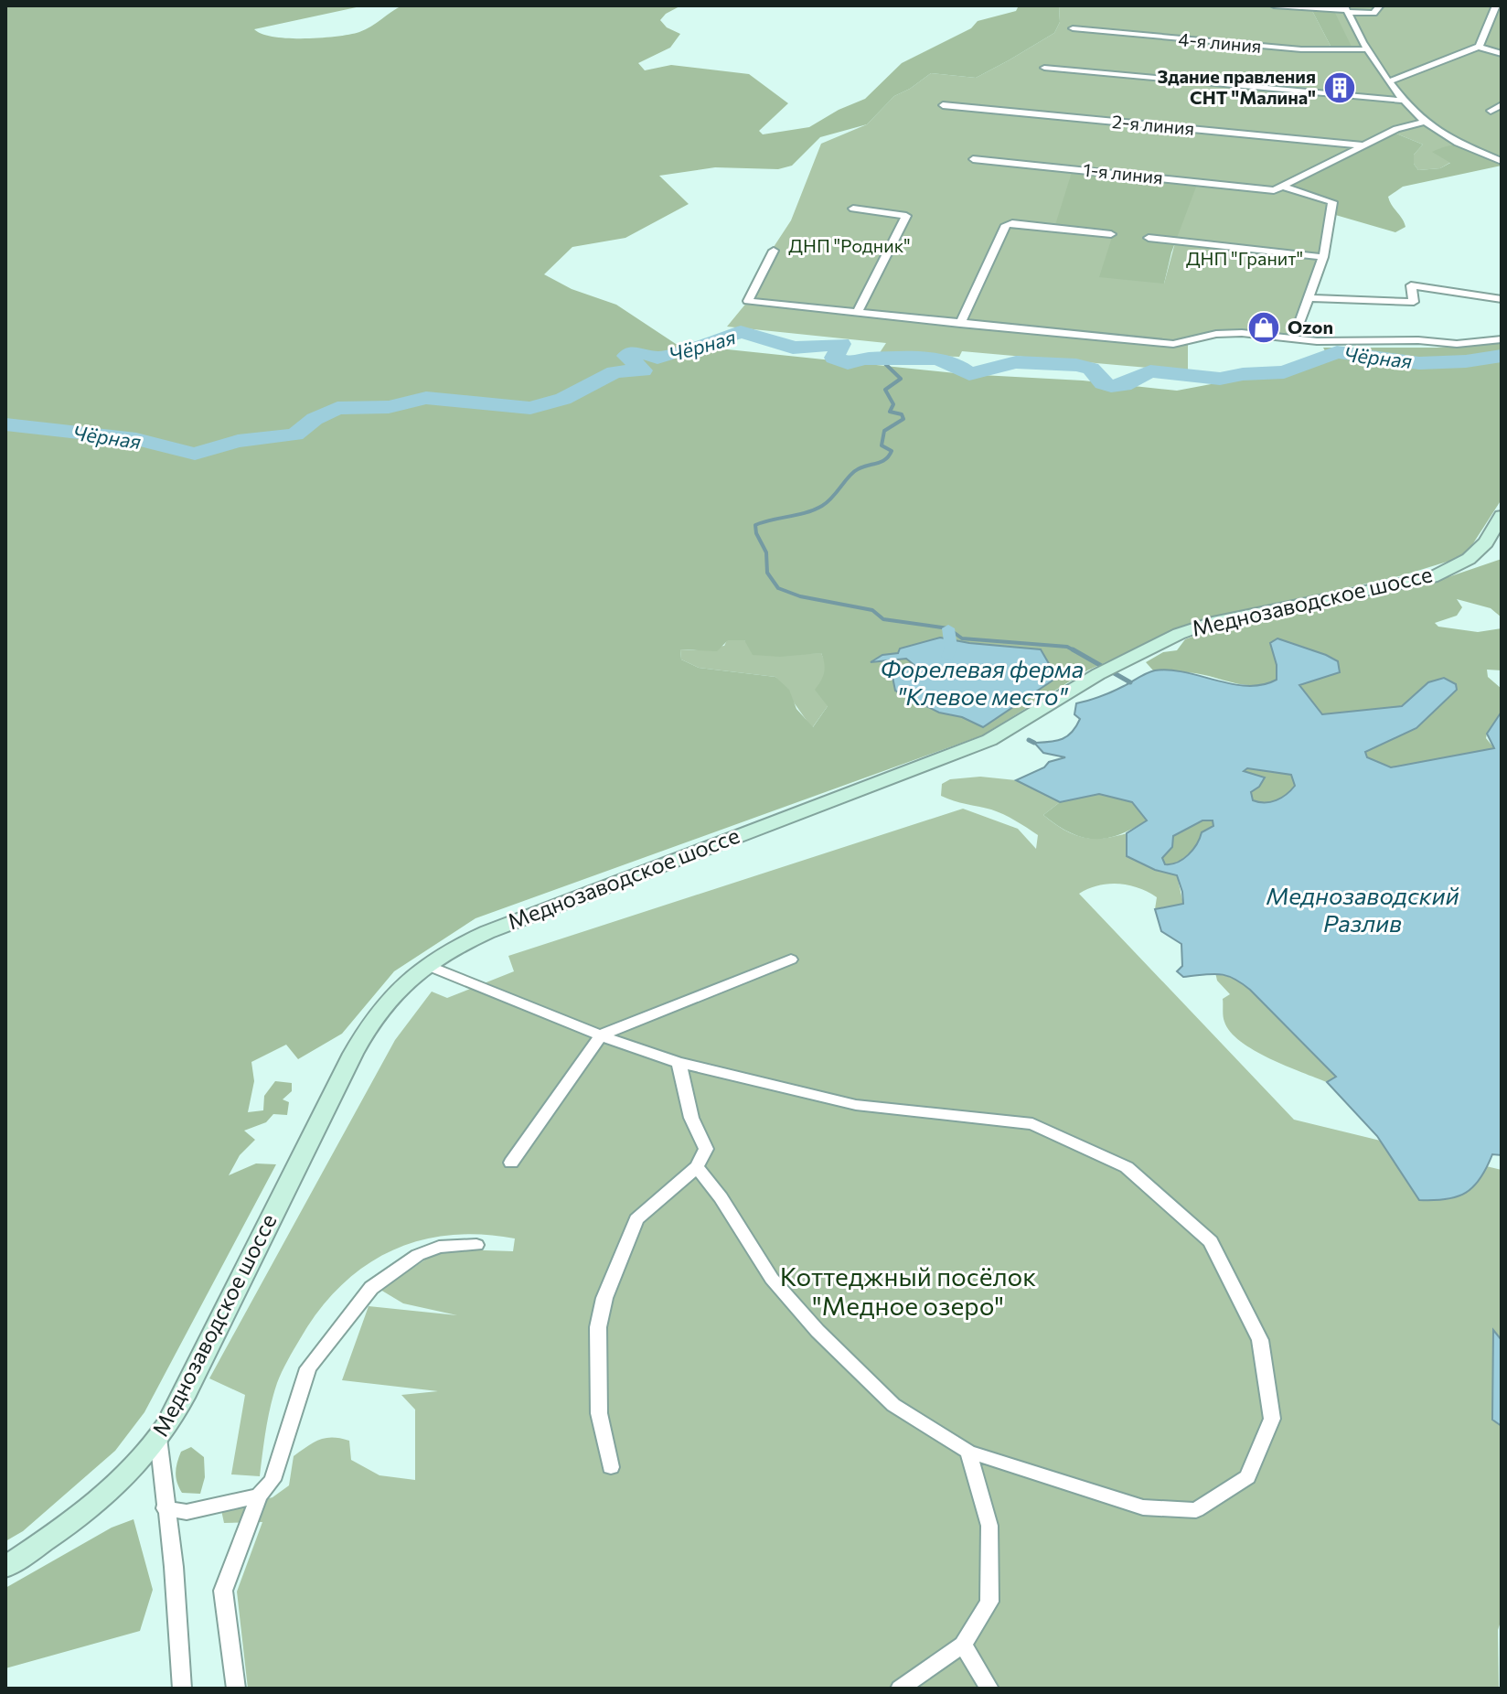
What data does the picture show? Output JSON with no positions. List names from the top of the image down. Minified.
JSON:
{"streets":{"main road":["Меднозаводское шоссе"],"street":["4-я линия","2-я линия","1-я линия"]},"water":["Чёрная","Форелевая ферма \"Клевое место\"","Меднозаводский Разлив"],"parks":["ДНП \"Родник\"","ДНП \"Гранит\"","Коттеджный посёлок \"Медное озеро\""],"places":{"building":["Здание правления СНТ \"Малина\""],"shop":["Ozon"]}}
